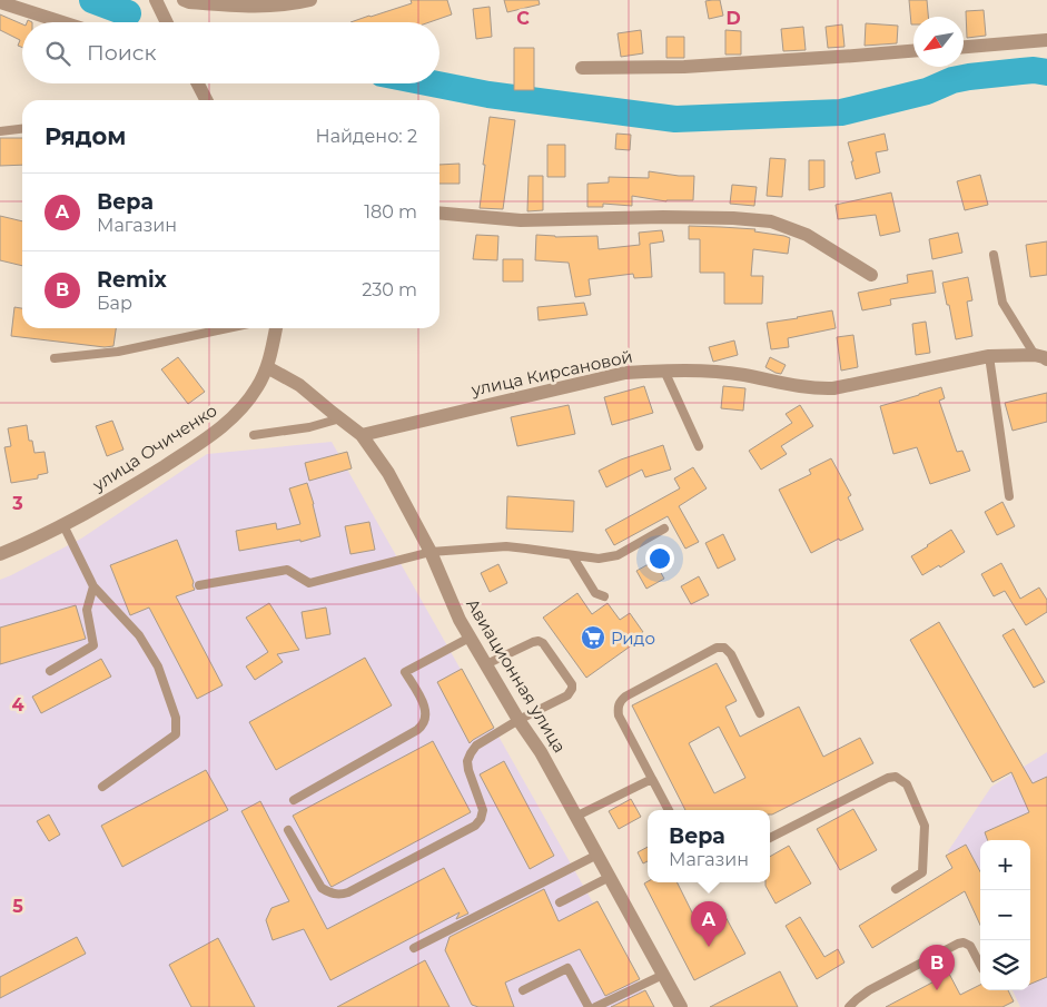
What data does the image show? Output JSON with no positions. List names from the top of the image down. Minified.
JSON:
{"streets":{"street":["улица Кирсановой","улица Очиченко","Авиационная улица"]},"crossings":[["улица Кирсановой","Авиационная улица"],["улица Очиченко","Авиационная улица"]],"places":{"supermarket":["Ридо"]},"north":"bottom left","page":{"search":"Поиск","heading":["Рядом","Найдено: 2"],"list":[{"mark":"A","name":"Вера","note":"Магазин","value":"180 m"},{"mark":"B","name":"Remix","note":"Бар","value":"230 m"}],"popup":["Вера","Магазин"],"map_buttons":["+","−"],"pins":["A","B"]},"grid":{"columns":["C","D"],"rows":["3","4","5"]}}
